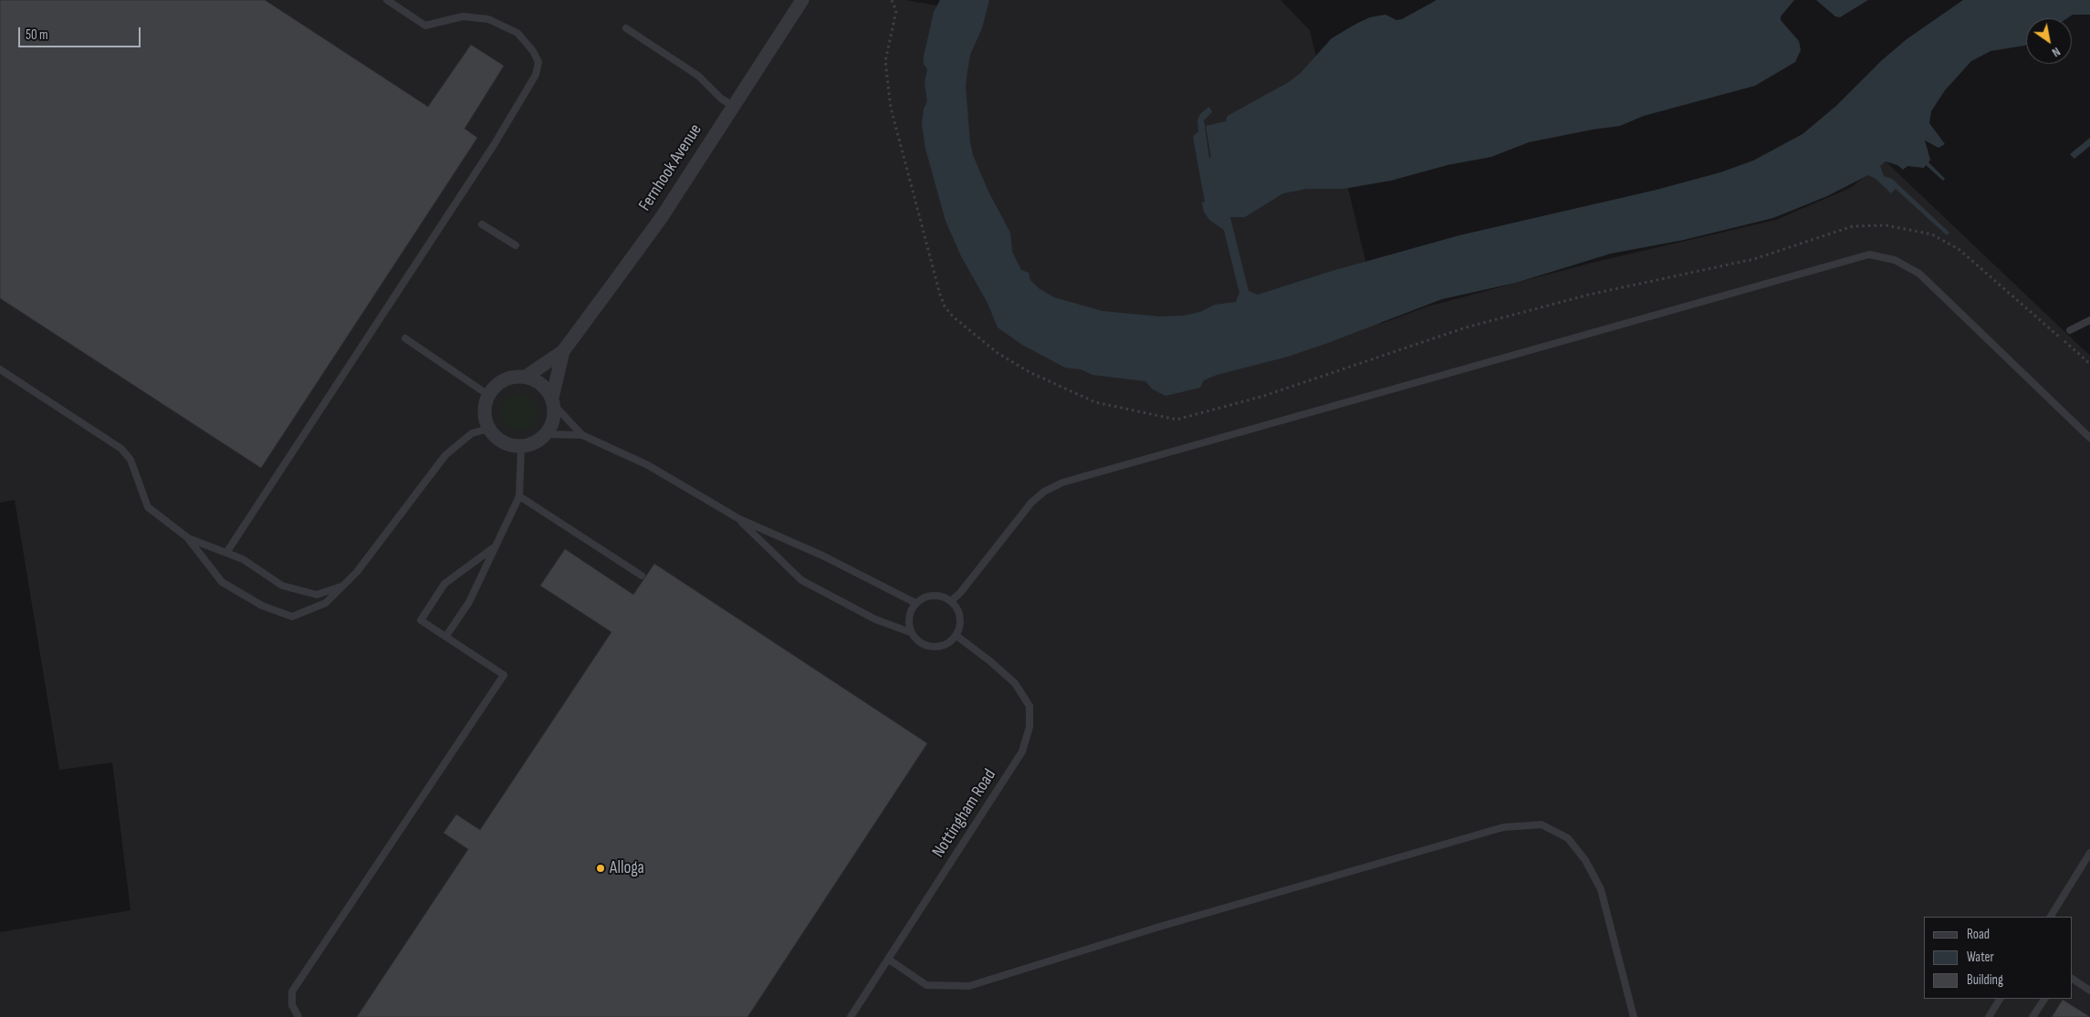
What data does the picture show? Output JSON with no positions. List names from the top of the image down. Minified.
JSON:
{"streets":{"street":["Fernhook Avenue"],"lane":["Nottingham Road"]},"places":["Alloga"],"legend":["Road","Water","Building"],"scale_bar":"50 m","north":"bottom right"}
